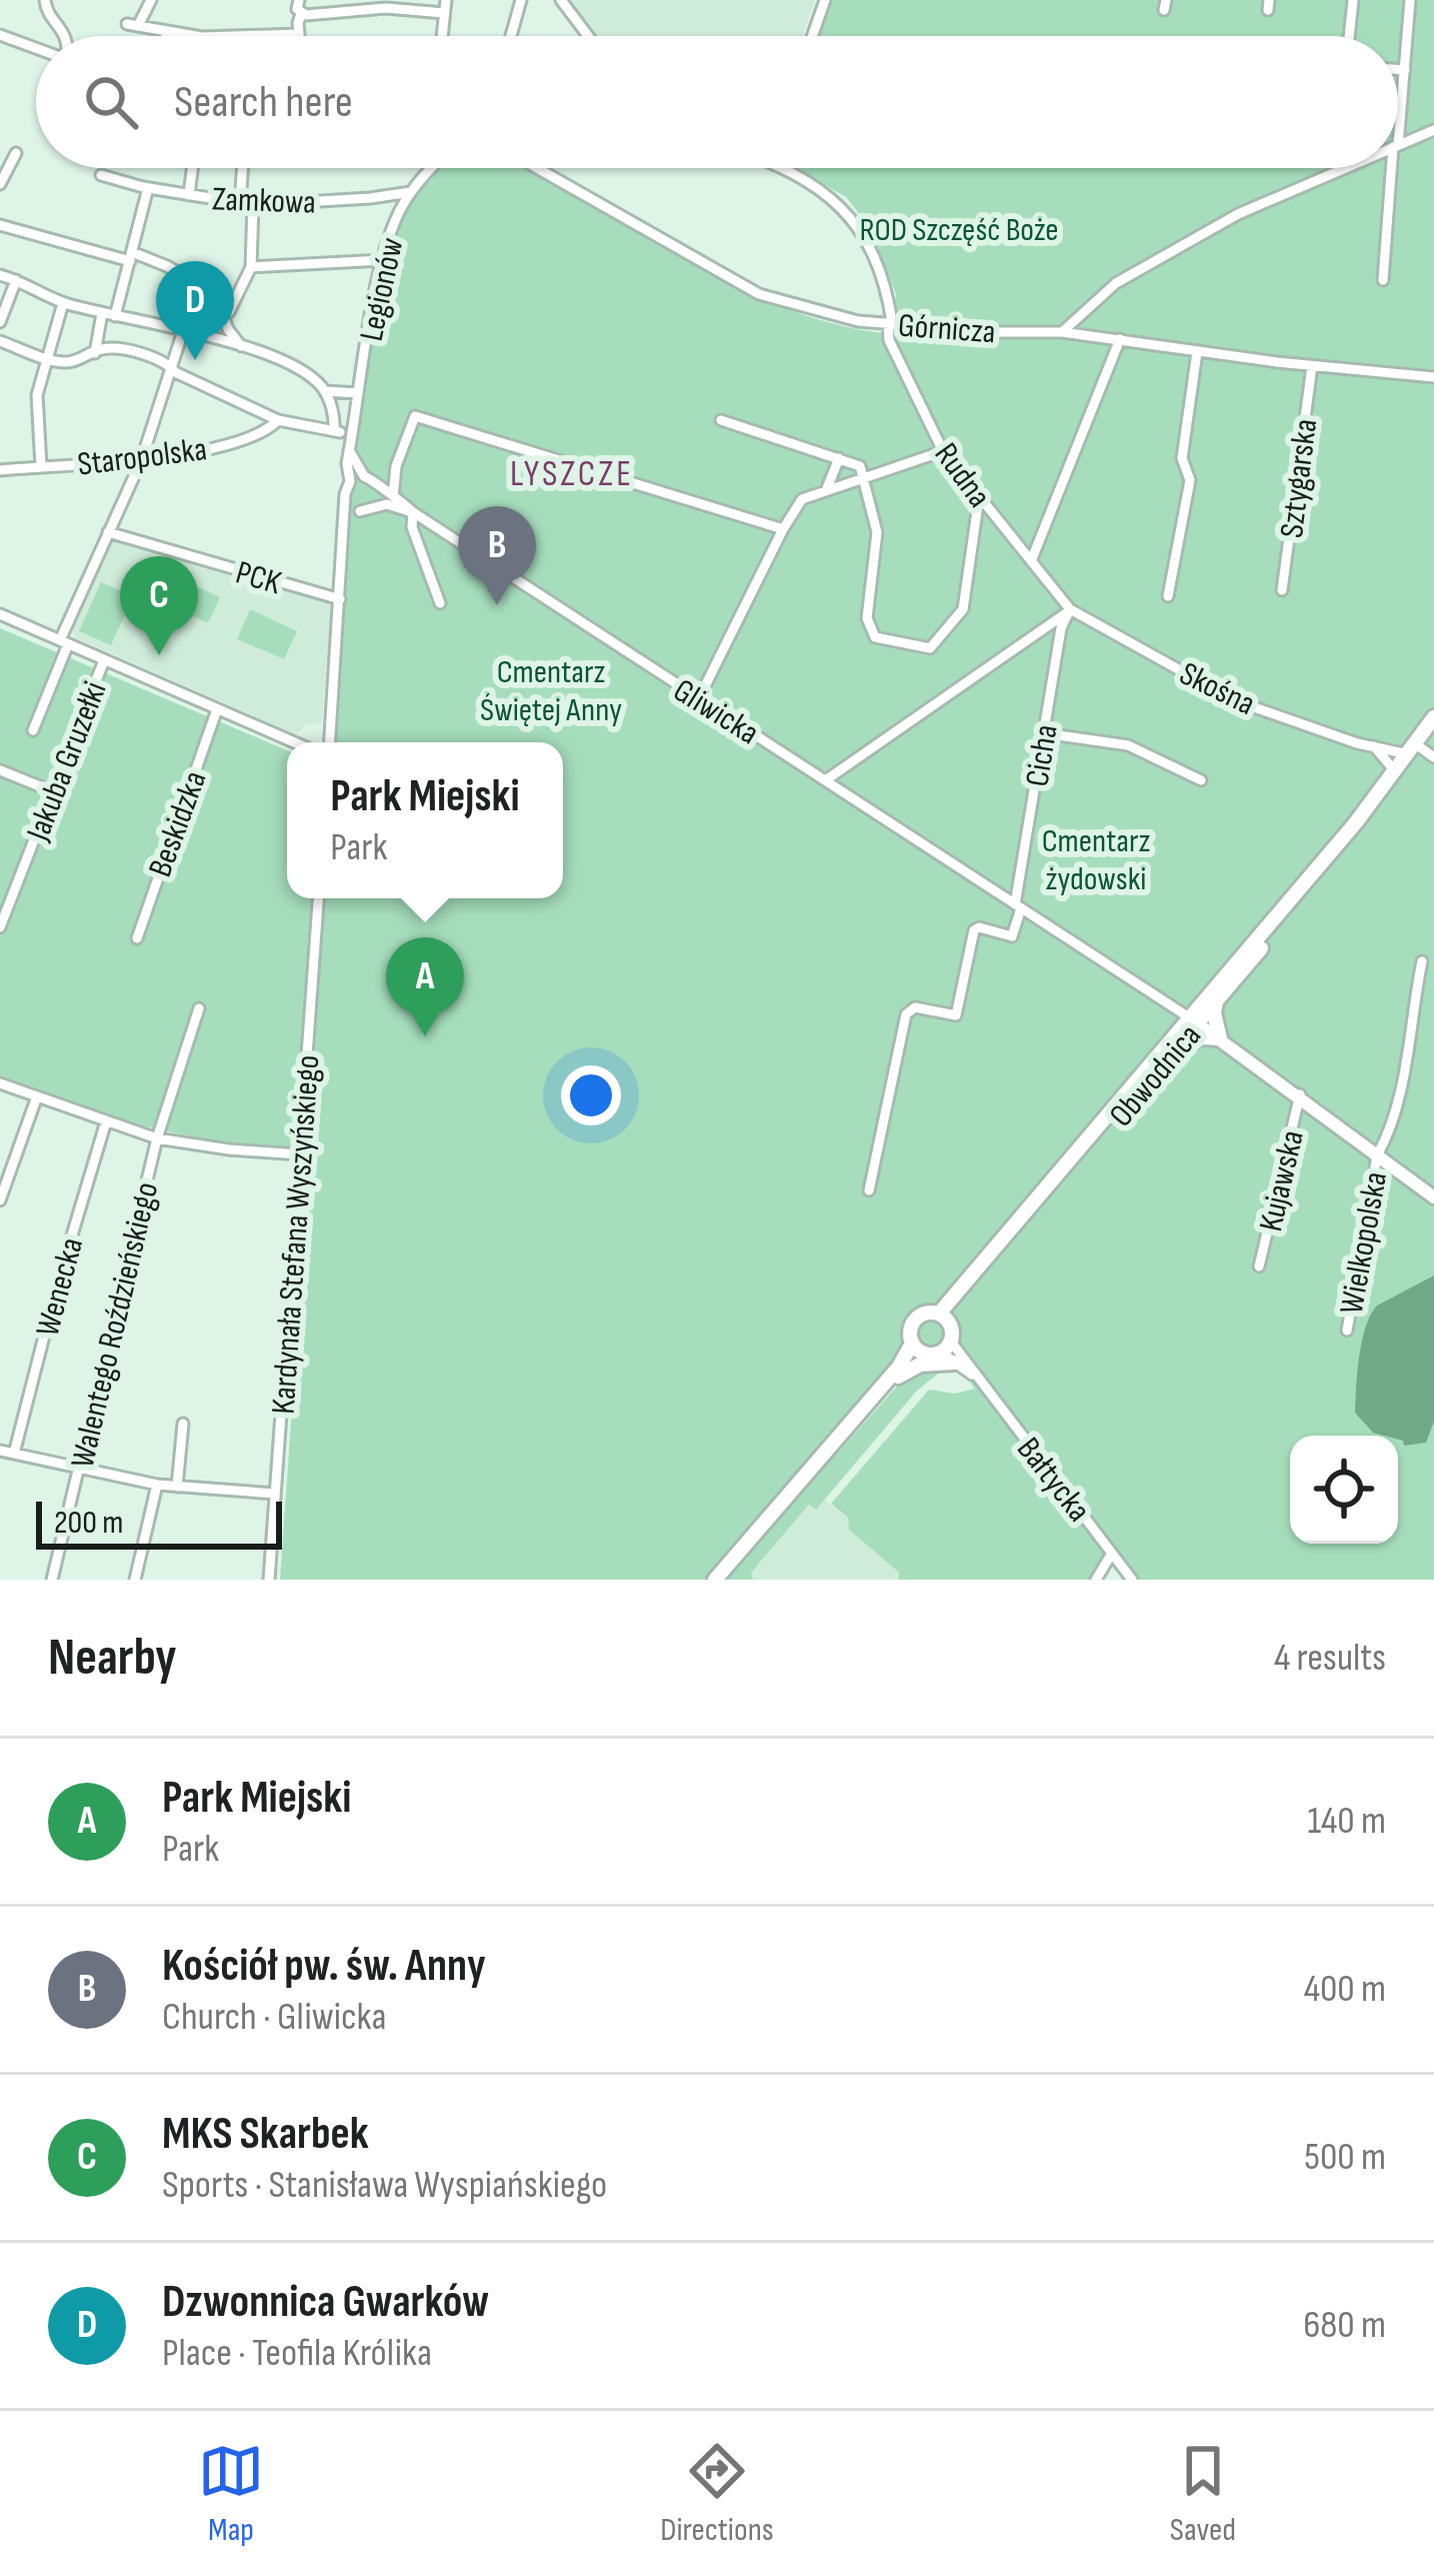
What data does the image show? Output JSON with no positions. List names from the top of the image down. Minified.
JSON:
{"streets":{"highway":["Obwodnica"],"main road":["Gliwicka"],"street":["Zamkowa","Legionów","Górnicza","Staropolska","Rudna","Sztygarska","PCK","Skośna","Cicha","Jakuba Gruzełki","Beskidzka","Kujawska","Kardynała Stefana Wyszyńskiego","Wielkopolska","Wenecka","Walentego Roździeńskiego","Bałtycka"]},"crossings":[["Zamkowa","Legionów"],["Legionów","Gliwicka"],["Górnicza","Rudna"],["Górnicza","Sztygarska"],["Rudna","Skośna"],["Rudna","Cicha"],["Skośna","Cicha"],["Skośna","Obwodnica"],["Gliwicka","Cicha"],["Gliwicka","Obwodnica"],["Gliwicka","Kujawska"],["Gliwicka","Wielkopolska"]],"districts":["LYSZCZE"],"parks":["ROD Szczęść Boże","Cmentarz Świętej Anny","Cmentarz żydowski"],"scale_bar":"200 m","page":{"search":"Search here","pins":["D","B","C","A"],"popup":["Park Miejski","Park"],"scale":"200 m","heading":["Nearby","4 results"],"list":[{"mark":"A","name":"Park Miejski","note":"Park","value":"140 m"},{"mark":"B","name":"Kościół pw. św. Anny","note":"Church · Gliwicka","value":"400 m"},{"mark":"C","name":"MKS Skarbek","note":"Sports · Stanisława Wyspiańskiego","value":"500 m"},{"mark":"D","name":"Dzwonnica Gwarków","note":"Place · Teofila Królika","value":"680 m"}],"nav":["Map","Directions","Saved"]}}
